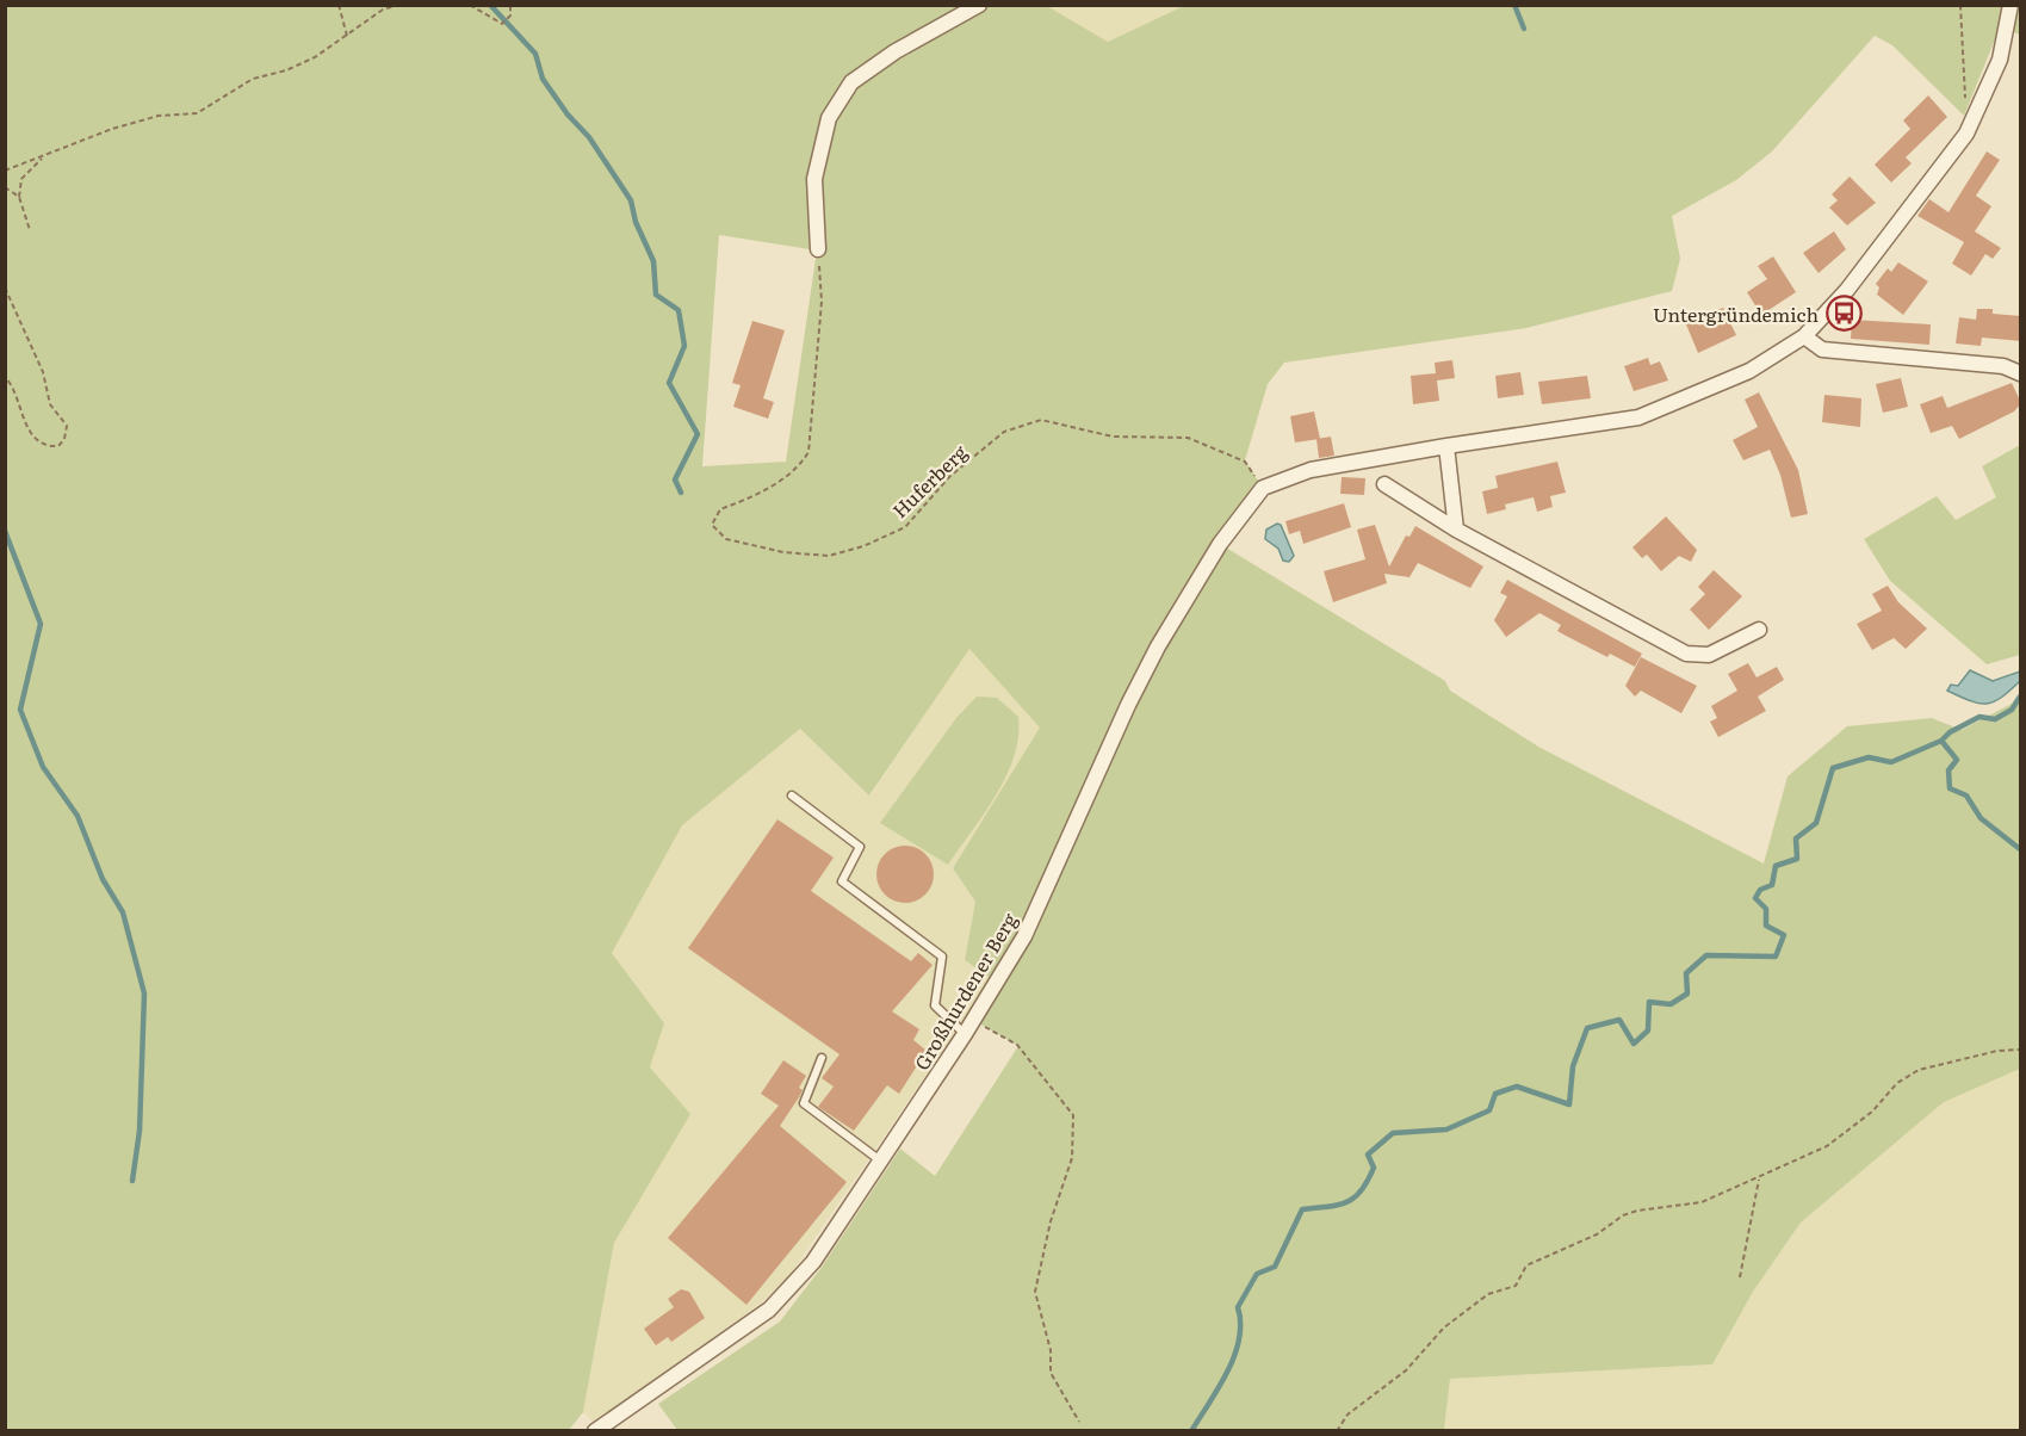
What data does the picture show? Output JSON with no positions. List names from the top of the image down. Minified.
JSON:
{"streets":{"street":["Großhurdener Berg"],"path":["Huferberg"]},"crossings":[["Huferberg","Großhurdener Berg"]],"places":{"bus stop":["Untergründemich"]}}
